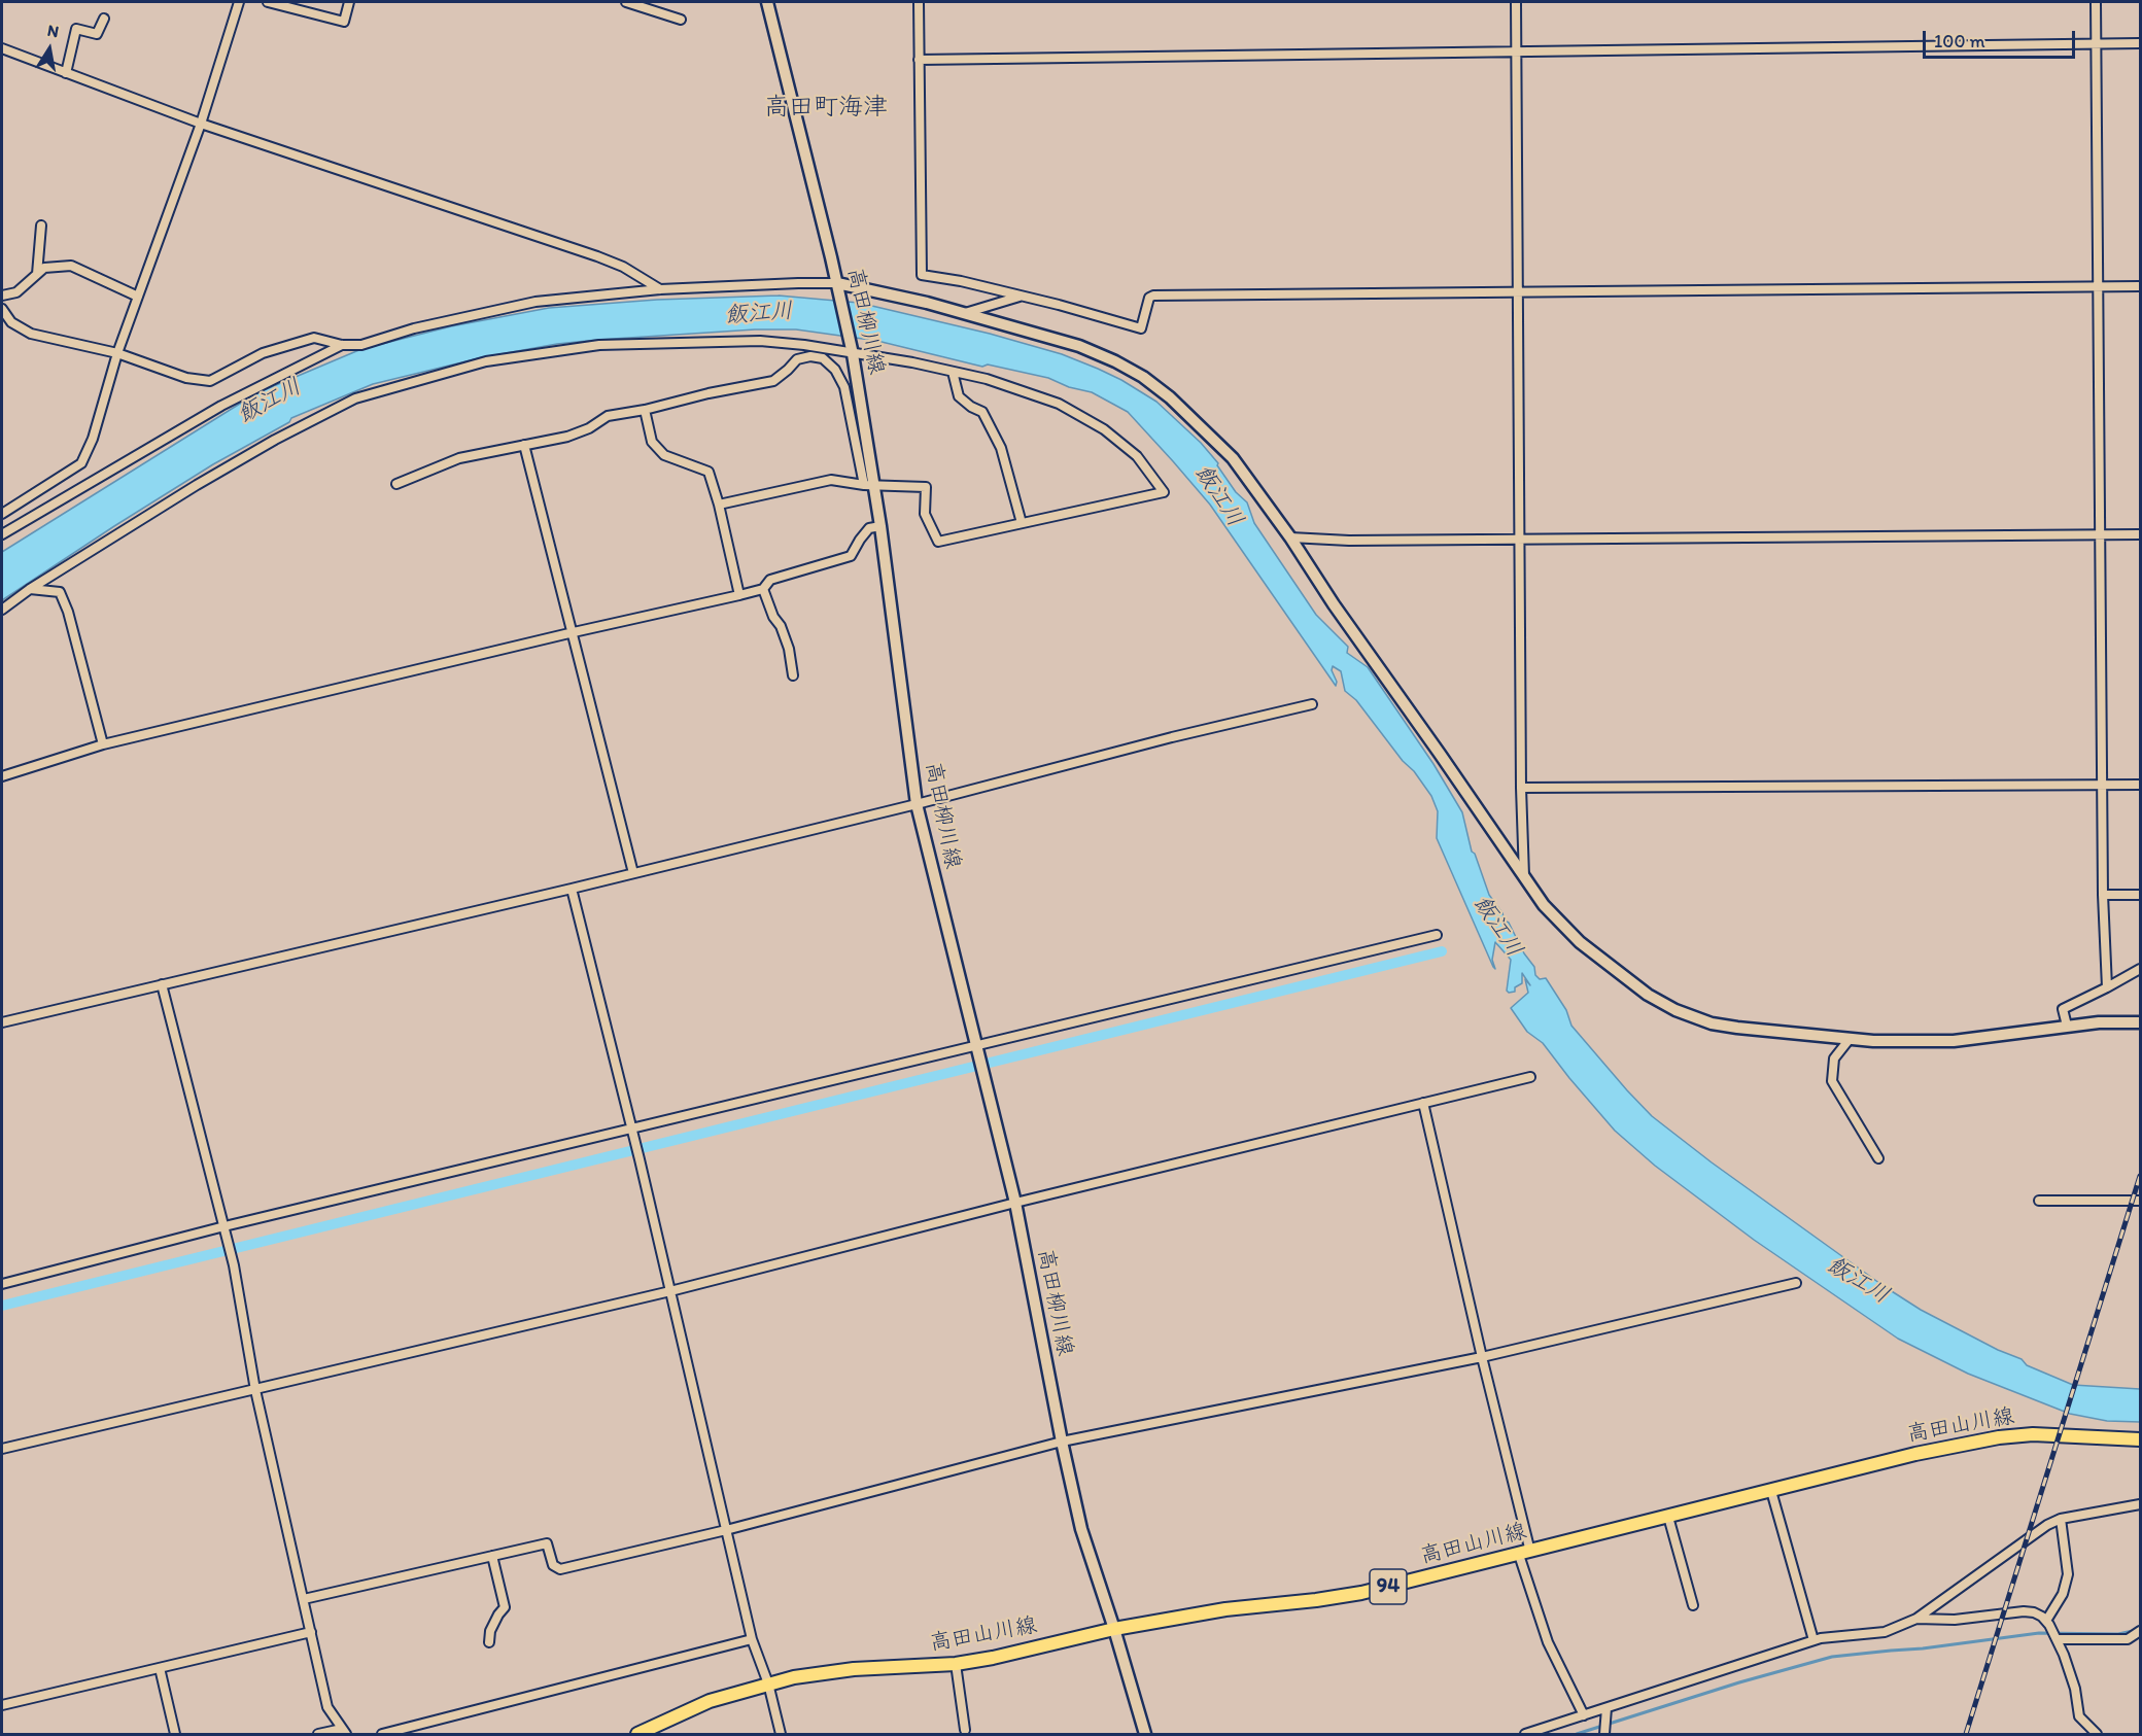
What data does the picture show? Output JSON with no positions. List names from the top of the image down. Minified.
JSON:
{"streets":{"main road":["高田山川線","94"],"street":["高田柳川線"]},"crossings":[["高田柳川線","高田山川線"]],"districts":["高田町海津"],"water":["飯江川"],"scale_bar":"100 m","north":"top"}
